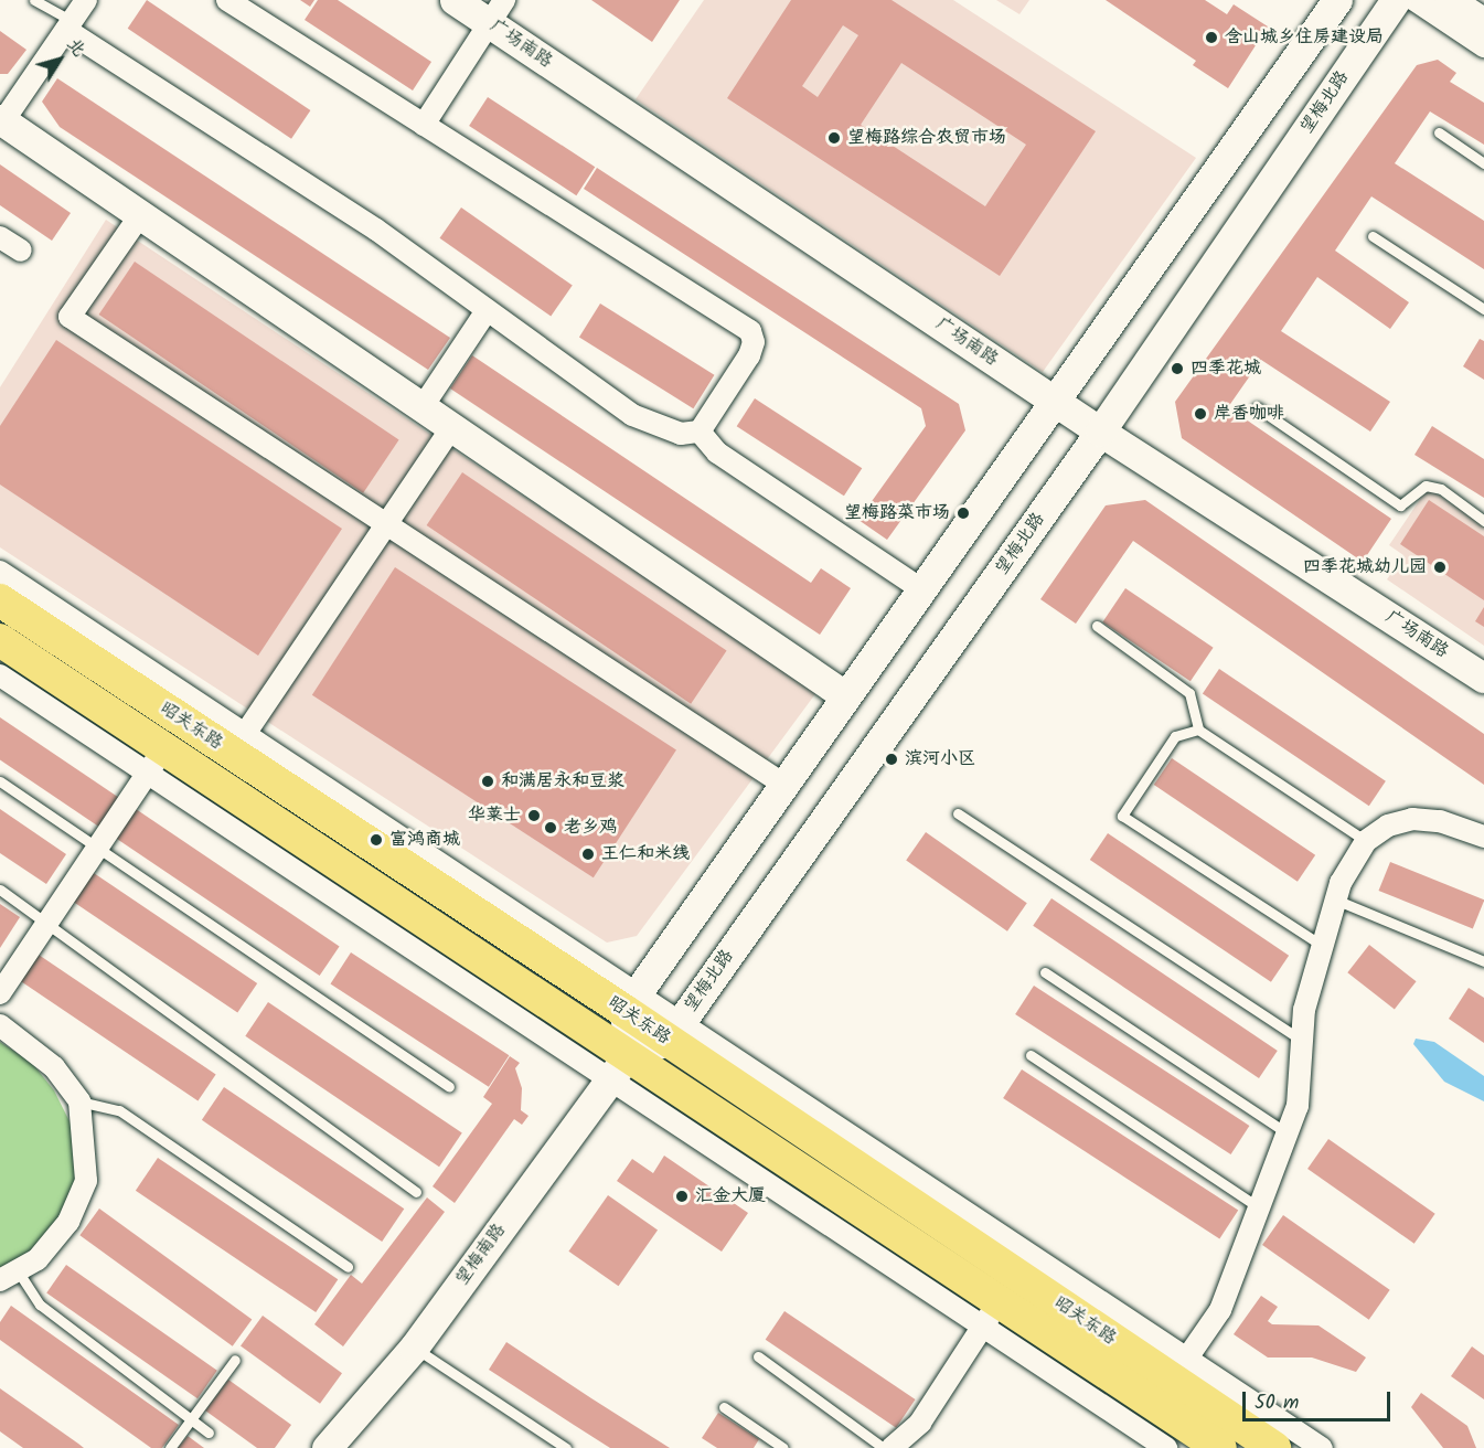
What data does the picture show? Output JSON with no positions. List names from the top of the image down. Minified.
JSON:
{"streets":{"main road":["广场南路","望梅北路","昭关东路","望梅南路"]},"crossings":[["广场南路","望梅北路"],["望梅北路","昭关东路"],["昭关东路","望梅南路"]],"places":["含山城乡住房建设局","望梅路综合农贸市场","四季花城","岸香咖啡","望梅路菜市场","四季花城幼儿园","滨河小区","和满居永和豆浆","华莱士","老乡鸡","富鸿商城","王仁和米线","汇金大厦"],"scale_bar":"50 m","north":"top right"}
